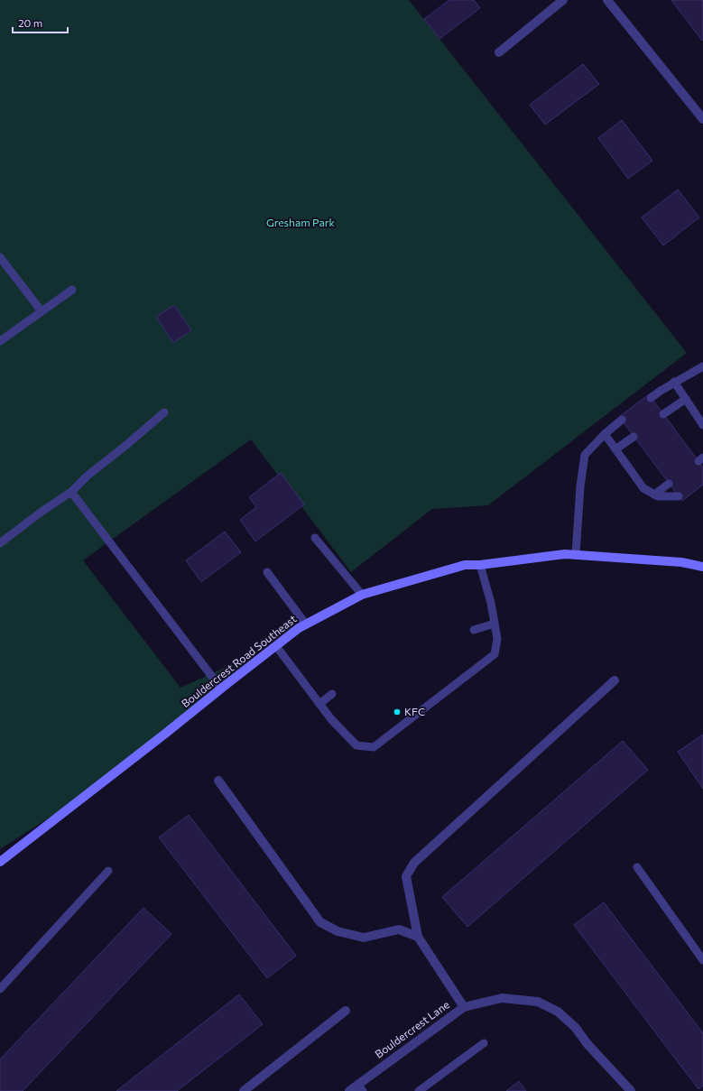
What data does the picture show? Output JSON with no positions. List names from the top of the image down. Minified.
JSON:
{"streets":{"street":["Bouldercrest Road Southeast","Bouldercrest Lane"]},"parks":["Gresham Park"],"places":["KFC"],"scale_bar":"20 m"}
